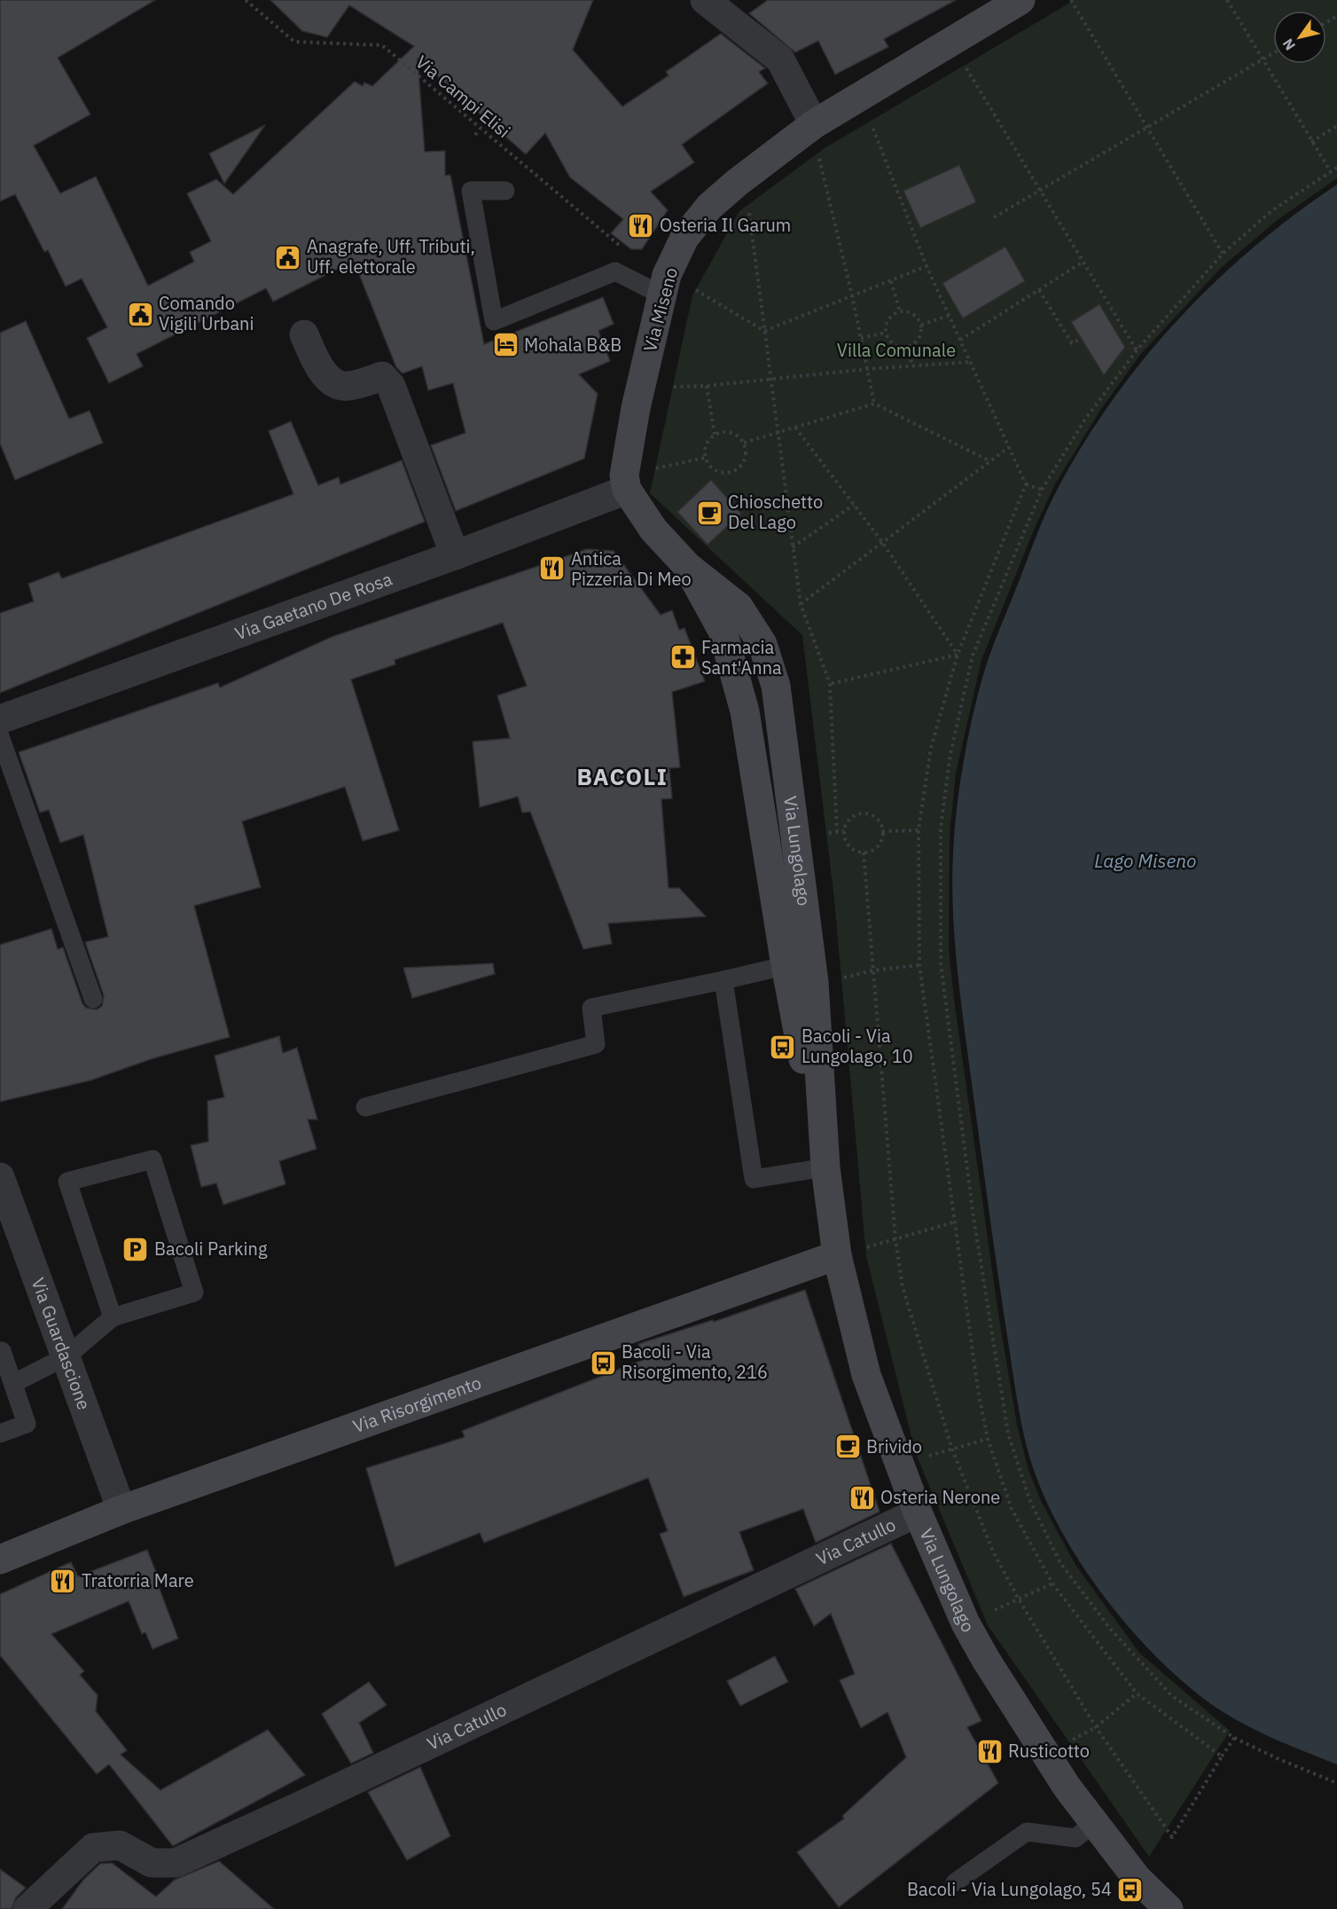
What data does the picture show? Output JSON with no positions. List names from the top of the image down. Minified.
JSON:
{"streets":{"main road":["Via Miseno","Via Lungolago","Via Risorgimento"],"street":["Via Gaetano De Rosa","Via Guardascione","Via Catullo"],"path":["Via Campi Elisi"]},"crossings":[["Via Miseno","Via Gaetano De Rosa"],["Via Miseno","Via Lungolago"],["Via Gaetano De Rosa","Via Lungolago"],["Via Lungolago","Via Risorgimento"],["Via Lungolago","Via Catullo"],["Via Guardascione","Via Risorgimento"]],"districts":["BACOLI"],"water":["Lago Miseno"],"parks":["Villa Comunale"],"places":{"restaurant":["Osteria Il Garum","Antica Pizzeria Di Meo","Osteria Nerone","Tratorria Mare","Rusticotto"],"public building":["Anagrafe, Uff. Tributi, Uff. elettorale","Comando Vigili Urbani"],"hotel":["Mohala B&B"],"cafe":["Chioschetto Del Lago","Brivido"],"pharmacy":["Farmacia Sant'Anna"],"bus stop":["Bacoli - Via Lungolago, 10","Bacoli - Via Risorgimento, 216","Bacoli - Via Lungolago, 54"],"parking":["Bacoli Parking"]},"north":"bottom left"}
